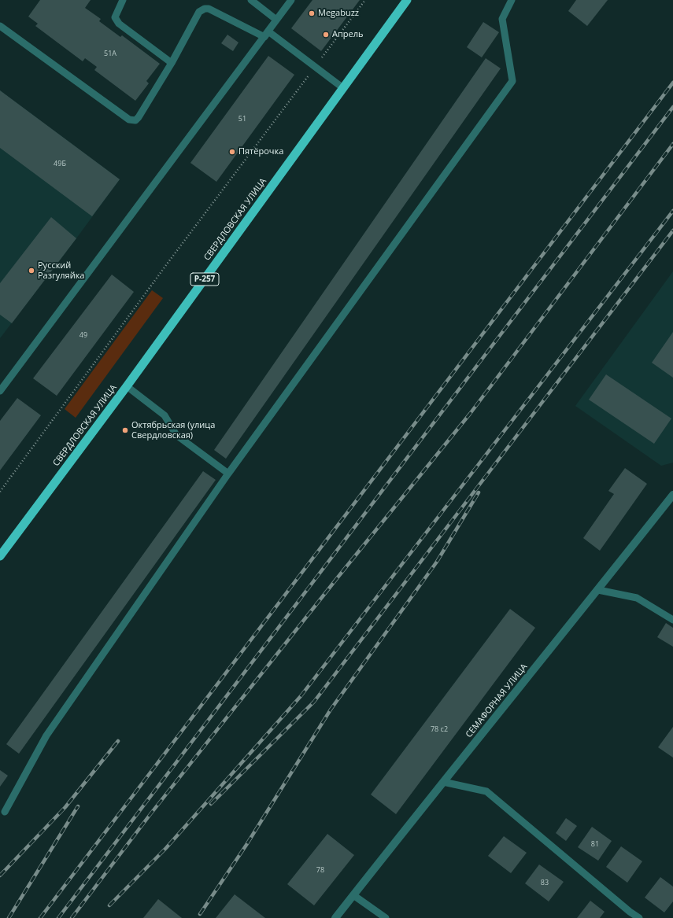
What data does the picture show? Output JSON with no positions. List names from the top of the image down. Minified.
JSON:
{"streets":{"highway":["СВЕРДЛОВСКАЯ УЛИЦА","Р-257"],"street":["СЕМАФОРНАЯ УЛИЦА"]},"places":["Megabuzz","Апрель","Пятёрочка","Русский Разгуляйка","Октябрьская (улица Свердловская)"],"house_numbers":["51А","51","49Б","49","78 с2","81","78","83"]}
